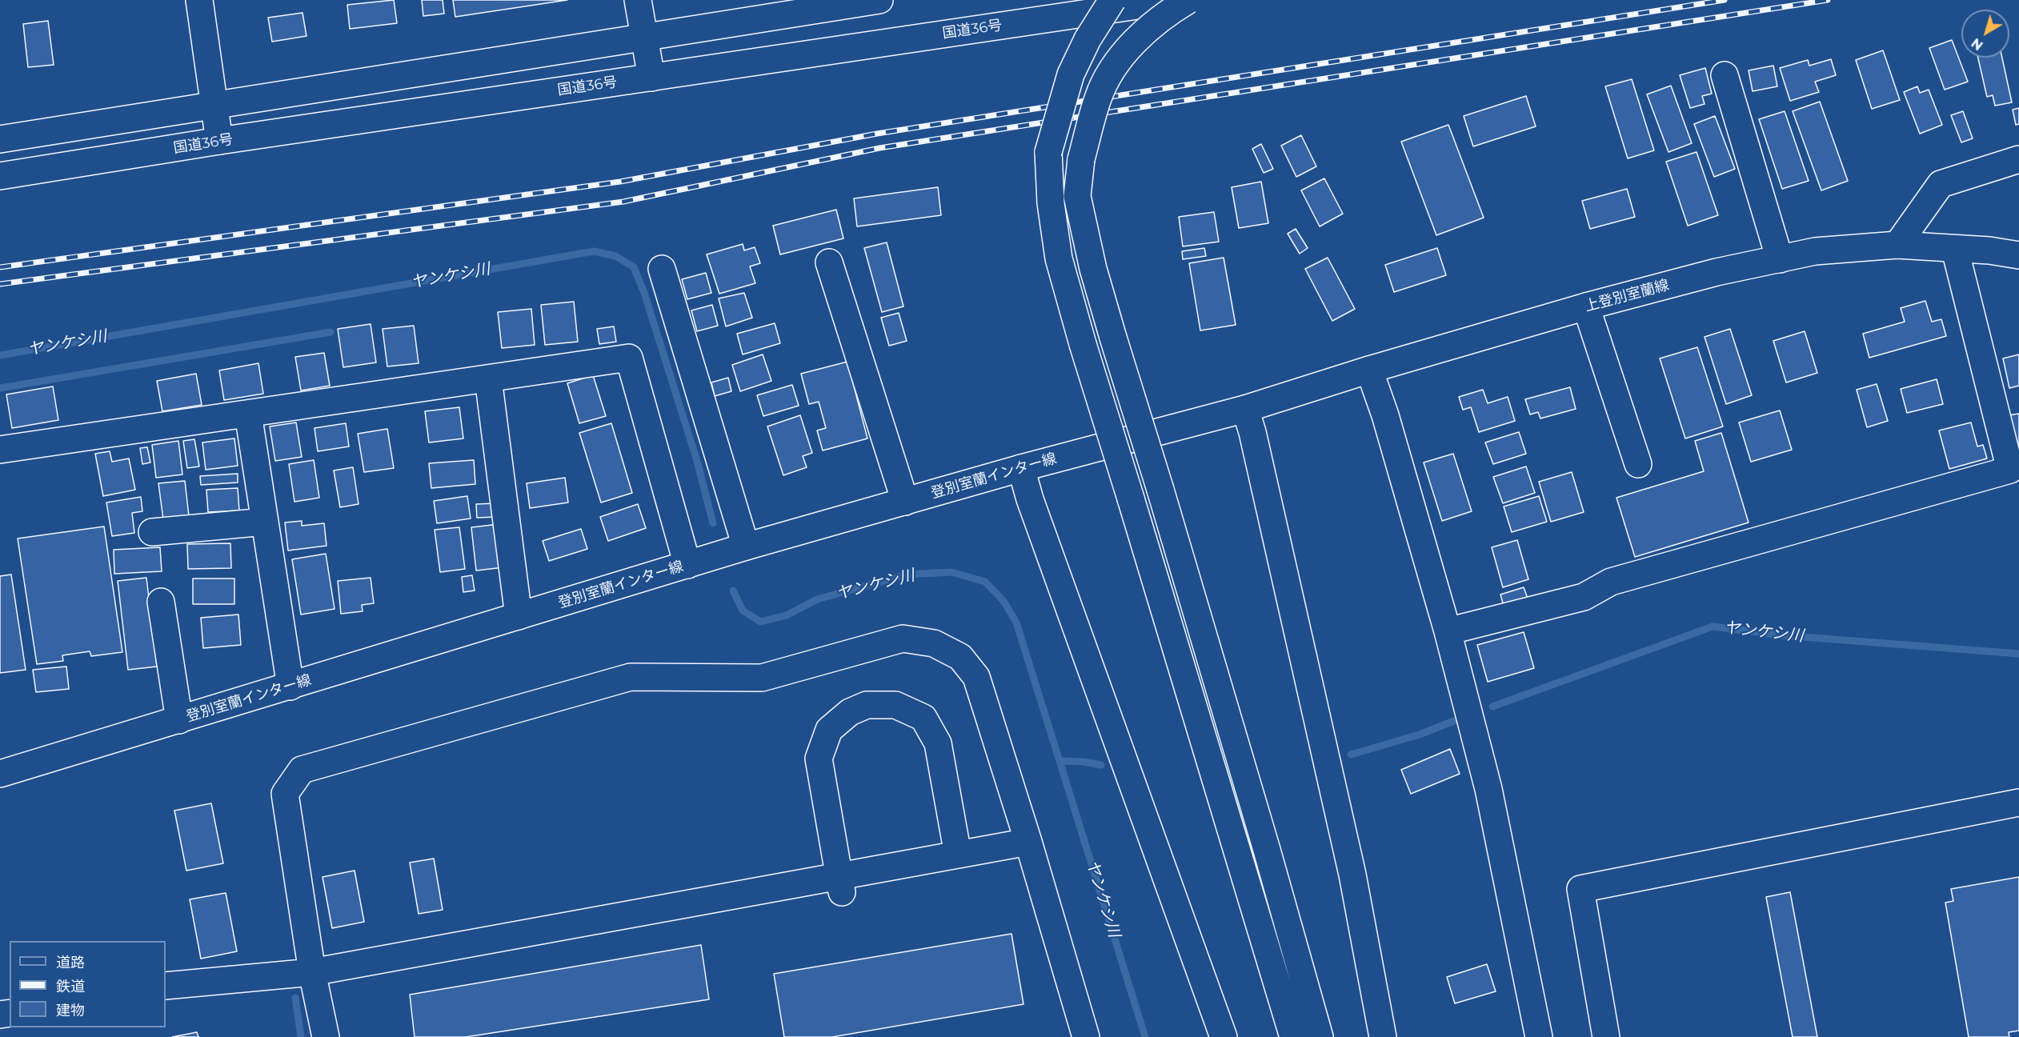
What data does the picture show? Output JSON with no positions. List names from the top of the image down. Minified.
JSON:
{"streets":{"main road":["国道36号","上登別室蘭線","登別室蘭インター線"]},"crossings":[["上登別室蘭線","登別室蘭インター線"]],"water":["ヤンケシ川"],"legend":["道路","鉄道","建物"],"north":"bottom left"}
